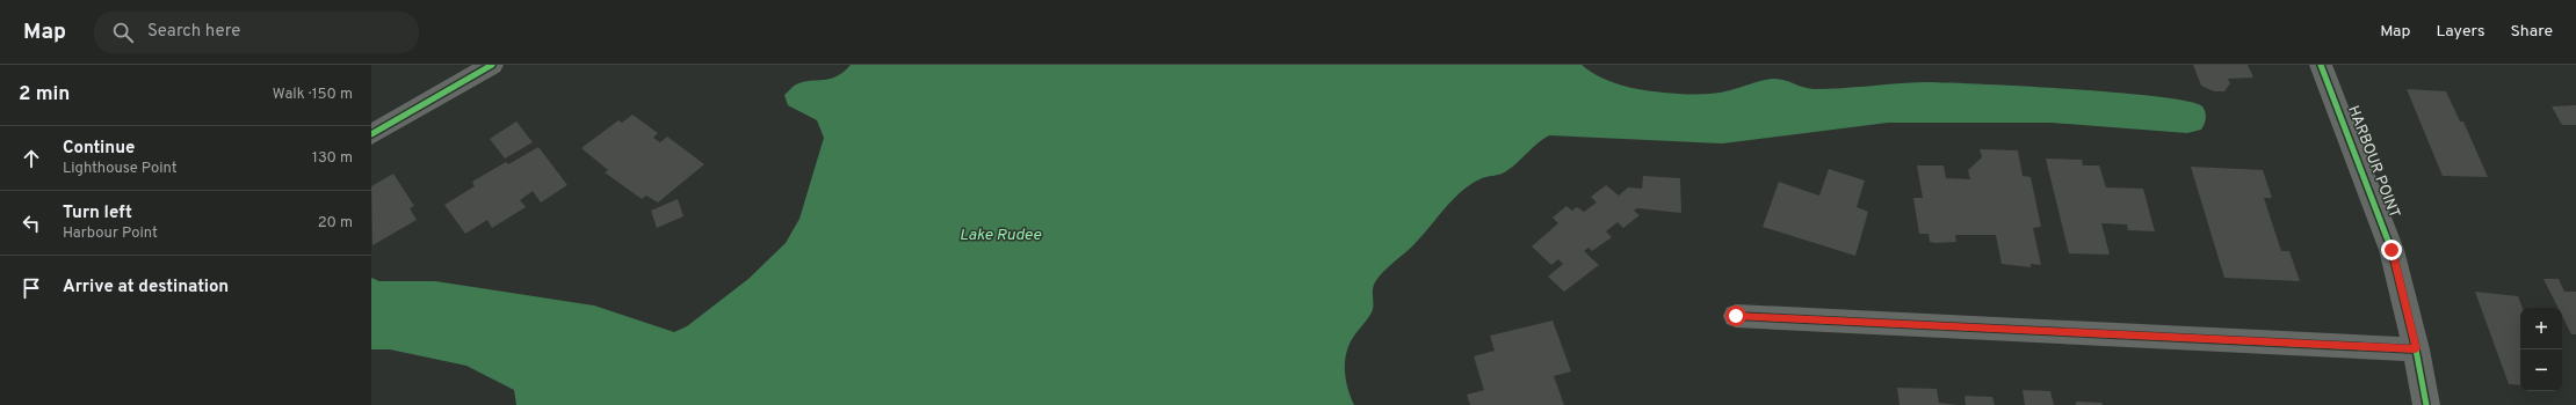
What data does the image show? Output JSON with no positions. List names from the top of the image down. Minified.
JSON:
{"streets":{"street":["HARBOUR POINT"]},"water":["Lake Rudee"],"page":{"header":"Map","search":"Search here","nav":["Map","Layers","Share"],"heading":["2 min","Walk · 150 m"],"list":[["Continue","Lighthouse Point","130 m"],["Turn left","Harbour Point","20 m"],"Arrive at destination"],"map_buttons":["+","−"]}}
